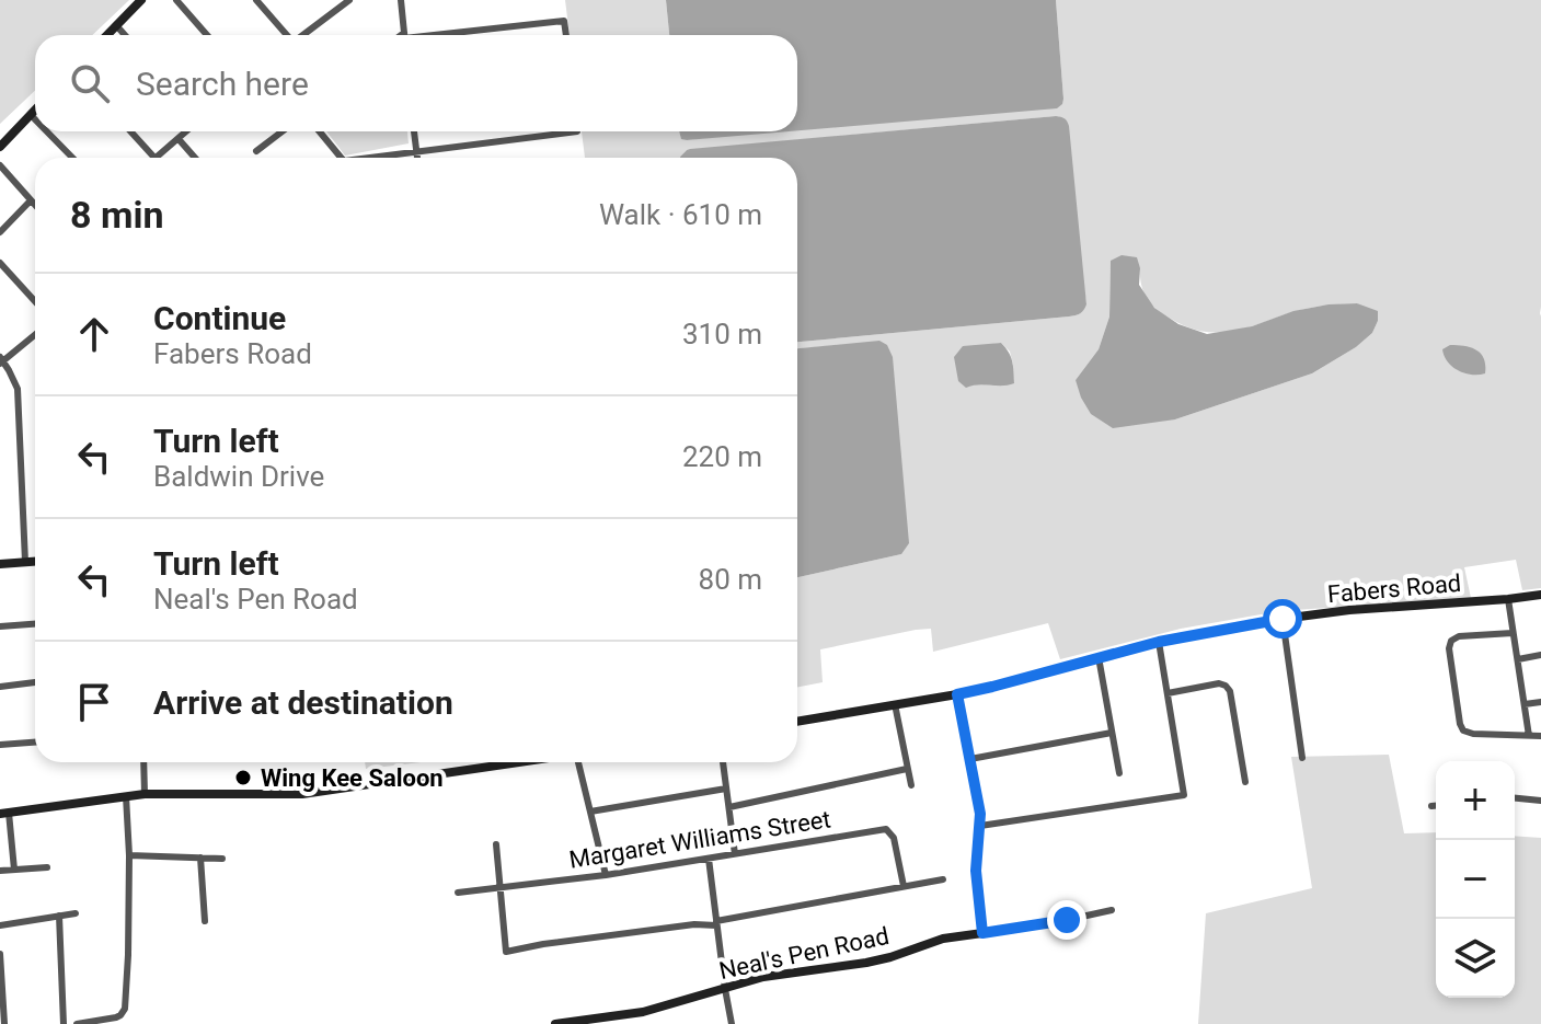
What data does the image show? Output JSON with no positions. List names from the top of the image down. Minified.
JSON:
{"streets":{"main road":["Fabers Road","Neal's Pen Road"],"street":["Margaret Williams Street"]},"places":["Wing Kee Saloon"],"page":{"search":"Search here","heading":["8 min","Walk · 610 m"],"list":[["Continue","Fabers Road","310 m"],["Turn left","Baldwin Drive","220 m"],["Turn left","Neal's Pen Road","80 m"],"Arrive at destination"],"map_buttons":["+","−"]}}
